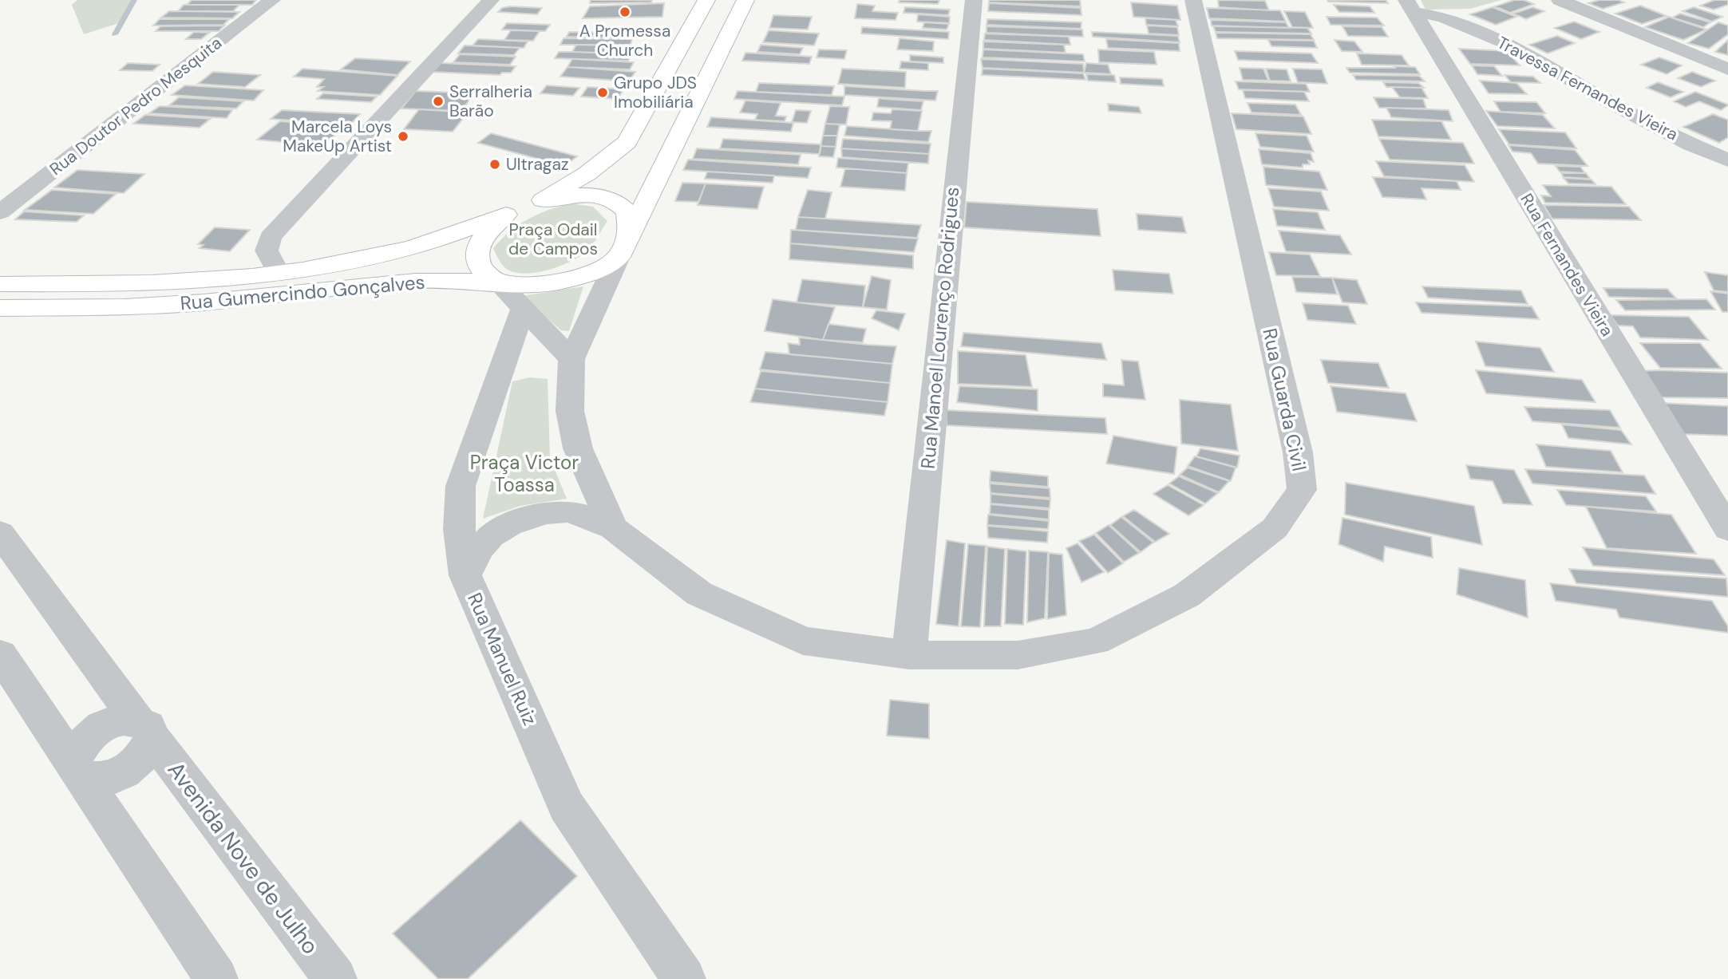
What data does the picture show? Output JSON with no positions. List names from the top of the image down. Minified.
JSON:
{"streets":{"main road":["Rua Gumercindo Gonçalves"],"street":["Travessa Fernandes Vieira","Rua Doutor Pedro Mesquita","Rua Fernandes Vieira","Rua Manoel Lourenço Rodrigues","Rua Guarda Civil","Rua Manuel Ruiz","Avenida Nove de Julho"]},"crossings":[["Travessa Fernandes Vieira","Rua Fernandes Vieira"],["Rua Manoel Lourenço Rodrigues","Rua Guarda Civil"],["Rua Guarda Civil","Rua Manuel Ruiz"]],"parks":["Praça Odail de Campos","Praça Victor Toassa"],"places":["A Promessa Church","Grupo JDS Imobiliária","Serralheria Barão","Marcela Loys MakeUp Artist","Ultragaz"]}
